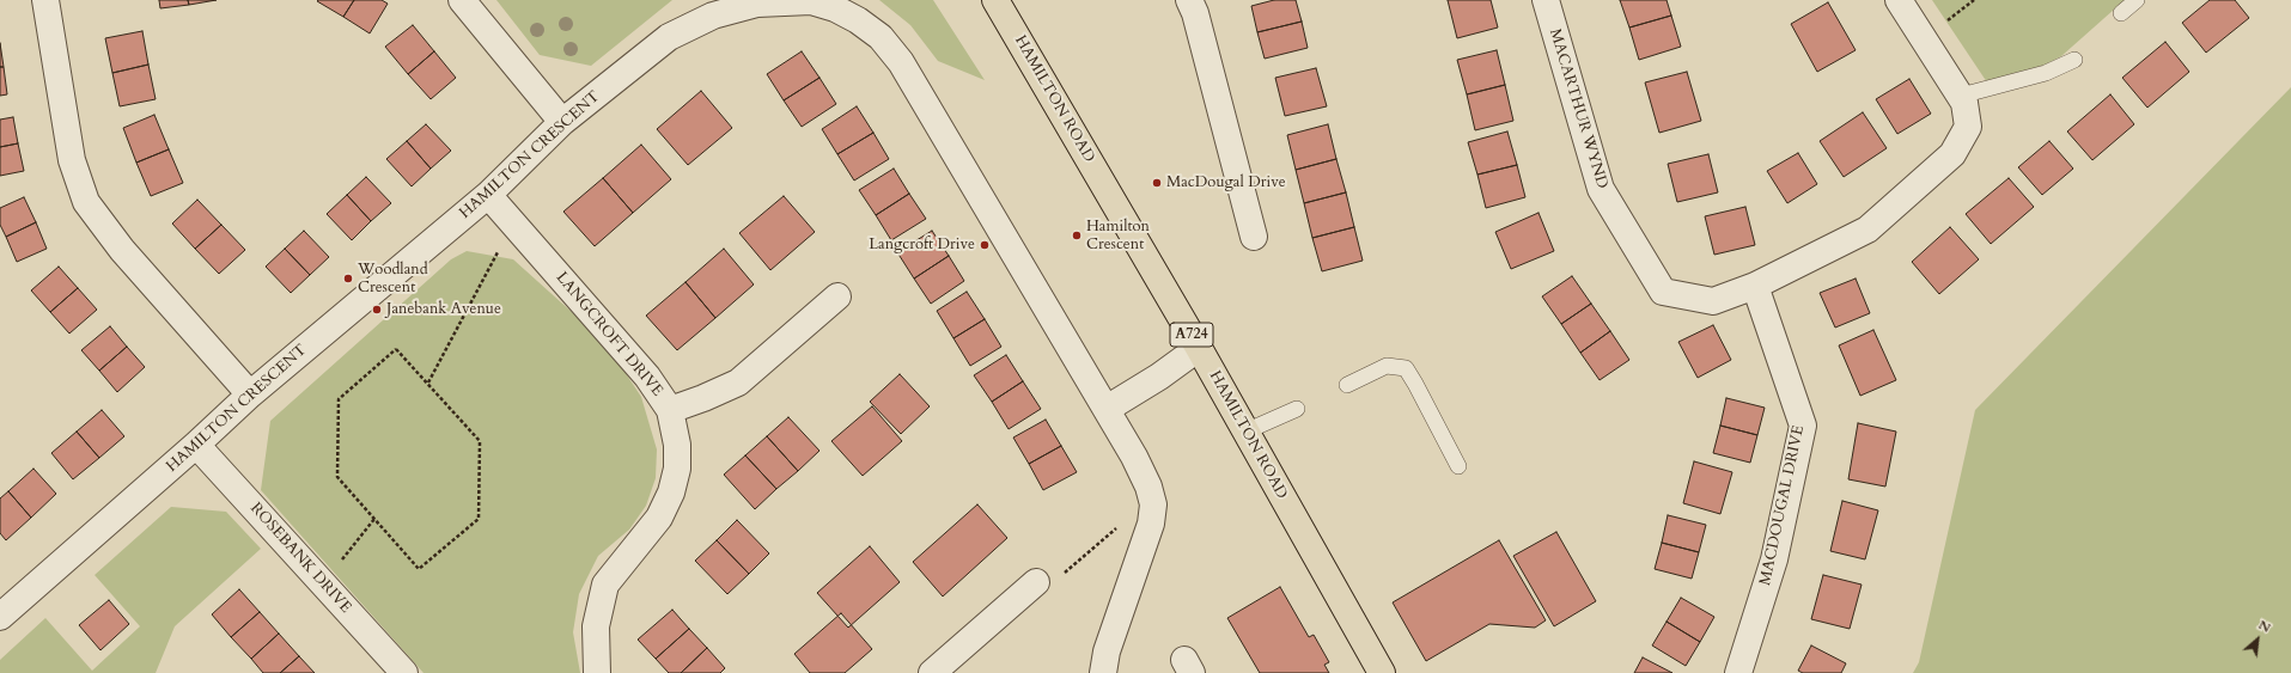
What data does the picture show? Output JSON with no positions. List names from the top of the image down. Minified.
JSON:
{"streets":{"main road":["HAMILTON ROAD","A724"],"street":["MACARTHUR WYND","HAMILTON CRESCENT","LANGCROFT DRIVE","MACDOUGAL DRIVE","ROSEBANK DRIVE"]},"crossings":[["MACARTHUR WYND","MACDOUGAL DRIVE"],["HAMILTON CRESCENT","LANGCROFT DRIVE"],["HAMILTON CRESCENT","ROSEBANK DRIVE"]],"places":["MacDougal Drive","Hamilton Crescent","Langcroft Drive","Woodland Crescent","Janebank Avenue"],"north":"top right"}
